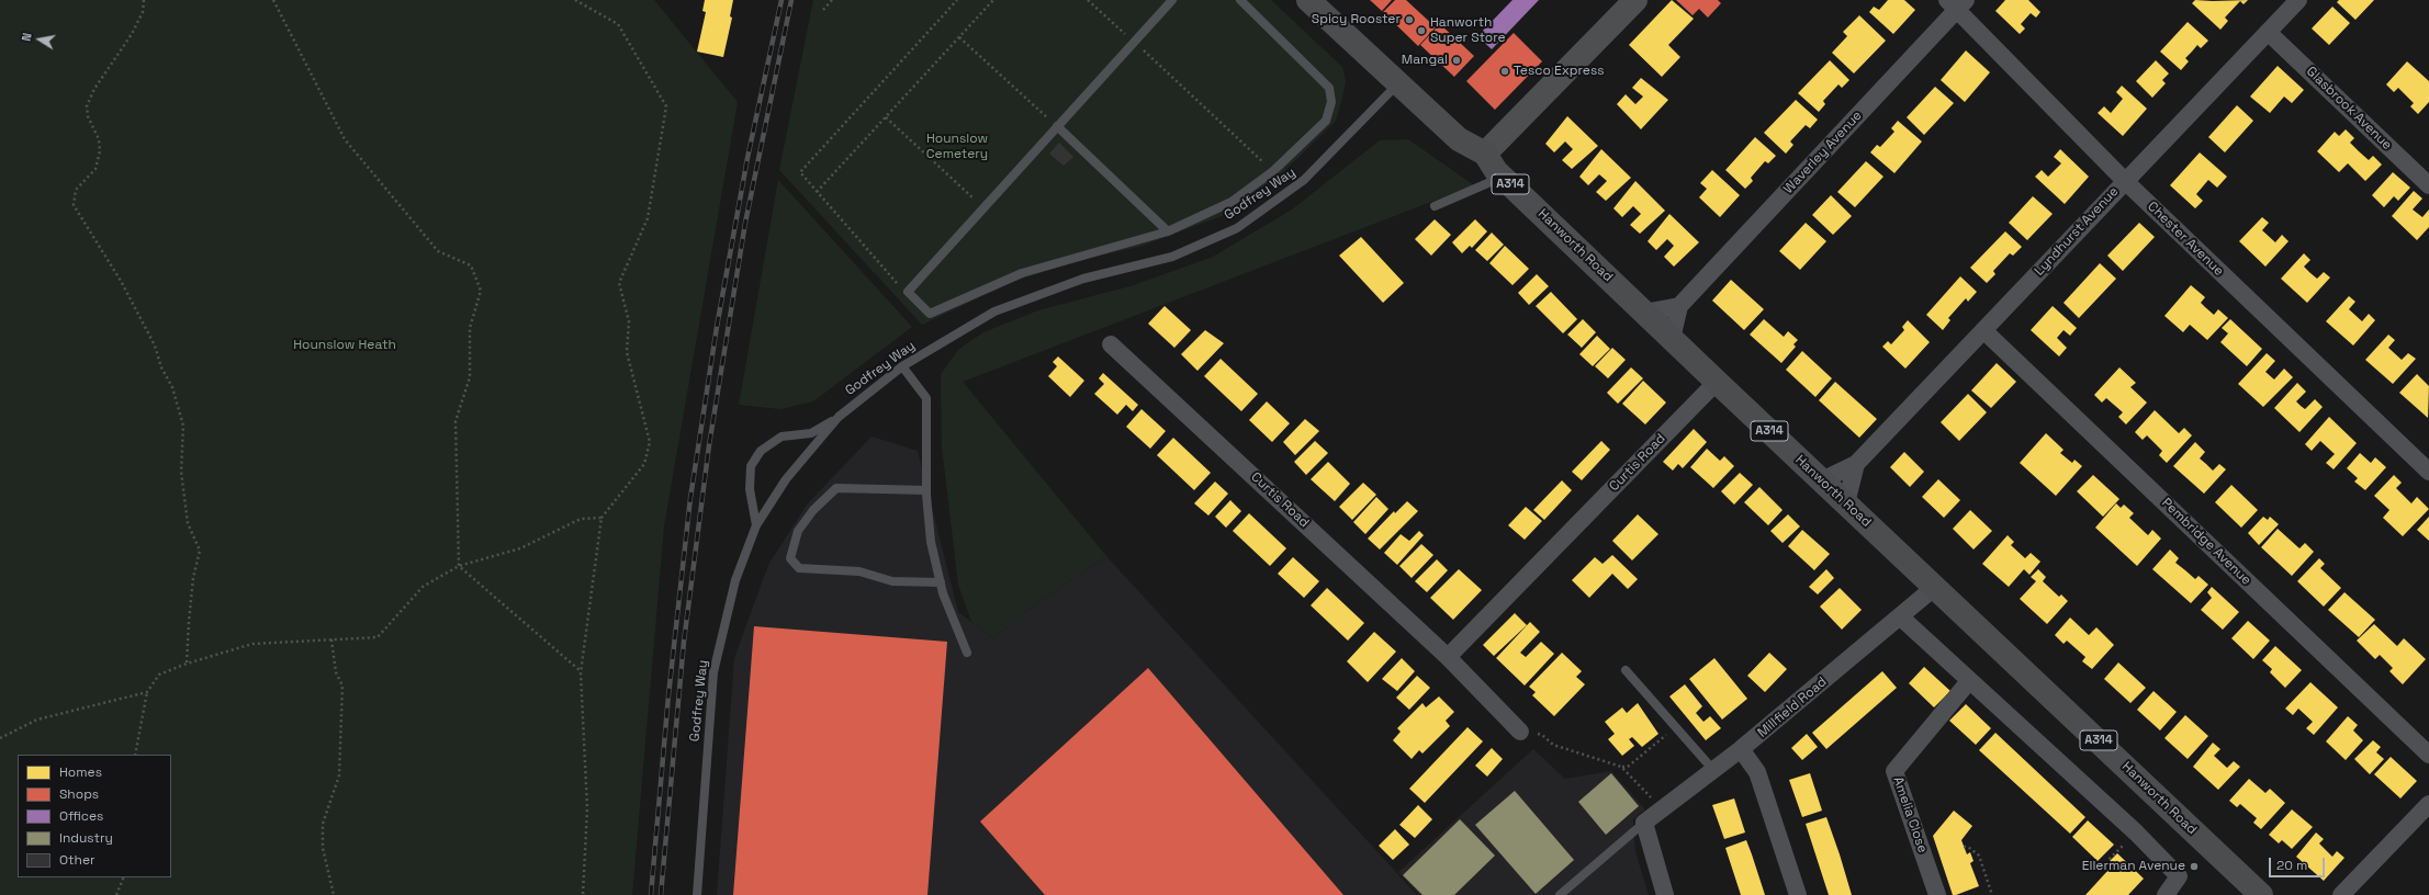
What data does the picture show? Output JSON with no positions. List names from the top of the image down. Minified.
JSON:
{"streets":{"main road":["A314","Hanworth Road"],"street":["Glasbrook Avenue","Waverley Avenue","Lyndhurst Avenue","Chester Avenue","Curtis Road","Pembridge Avenue","Millfield Road","Amelia Close"],"lane":["Godfrey Way"]},"crossings":[["Glasbrook Avenue","Lyndhurst Avenue"],["Waverley Avenue","Chester Avenue"],["Godfrey Way","Hanworth Road"],["Lyndhurst Avenue","Chester Avenue"],["Lyndhurst Avenue","Hanworth Road"],["Lyndhurst Avenue","Pembridge Avenue"],["Hanworth Road","Curtis Road"],["Hanworth Road","Millfield Road"]],"parks":["Hounslow Cemetery","Hounslow Heath"],"places":["Spicy Rooster","Hanworth Super Store","Mangal","Tesco Express","Ellerman Avenue"],"legend":["Homes","Shops","Offices","Industry","Other"],"scale_bar":"20 m","north":"left"}
